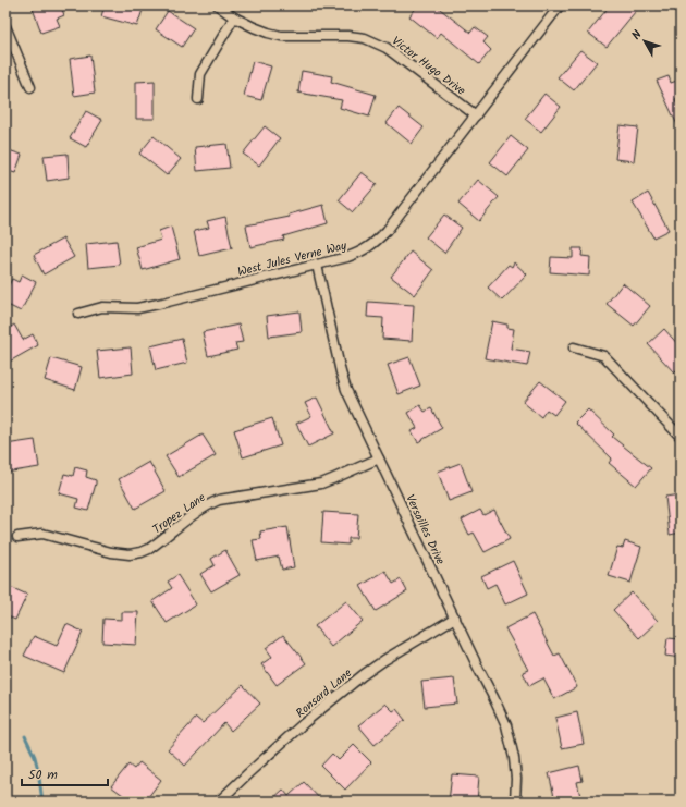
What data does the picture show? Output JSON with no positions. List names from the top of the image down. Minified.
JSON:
{"streets":{"street":["Victor Hugo Drive","West Jules Verne Way","Tropez Lane","Versailles Drive","Ronsard Lane"]},"crossings":[["Victor Hugo Drive","West Jules Verne Way"],["West Jules Verne Way","Versailles Drive"],["Tropez Lane","Versailles Drive"],["Versailles Drive","Ronsard Lane"]],"scale_bar":"50 m","north":"top left"}
